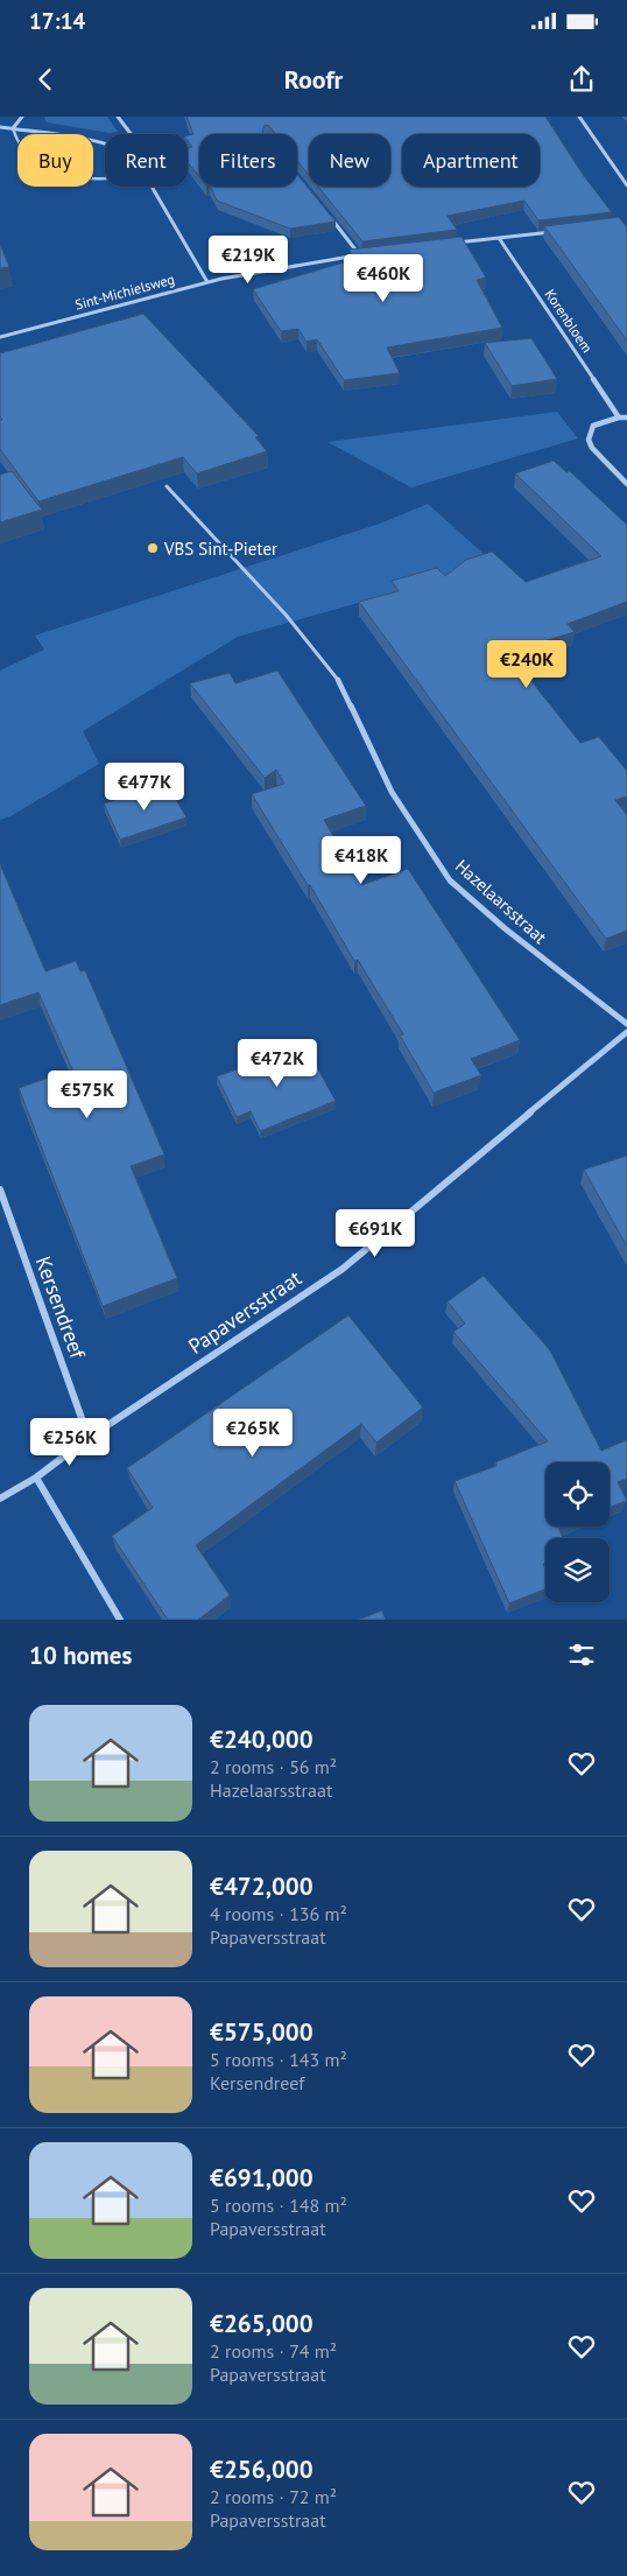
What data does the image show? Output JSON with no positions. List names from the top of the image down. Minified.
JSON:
{"streets":{"street":["Sint-Michielsweg","Korenbloem","Hazelaarsstraat","Kersendreef","Papaversstraat"]},"crossings":[["Kersendreef","Papaversstraat"]],"places":["VBS Sint-Pieter"],"page":{"status":"17:14","header":"Roofr","chip":["Buy","Rent","Filters","New","Apartment"],"price":["€219K","€460K","€240K","€477K","€418K","€472K","€575K","€691K","€265K","€256K"],"heading":"10 homes","list":[{"name":"€240,000","note":"2 rooms · 56 m² · Hazelaarsstraat"},{"name":"€472,000","note":"4 rooms · 136 m² · Papaversstraat"},{"name":"€575,000","note":"5 rooms · 143 m² · Kersendreef"},{"name":"€691,000","note":"5 rooms · 148 m² · Papaversstraat"},{"name":"€265,000","note":"2 rooms · 74 m² · Papaversstraat"},{"name":"€256,000","note":"2 rooms · 72 m² · Papaversstraat"}]}}
